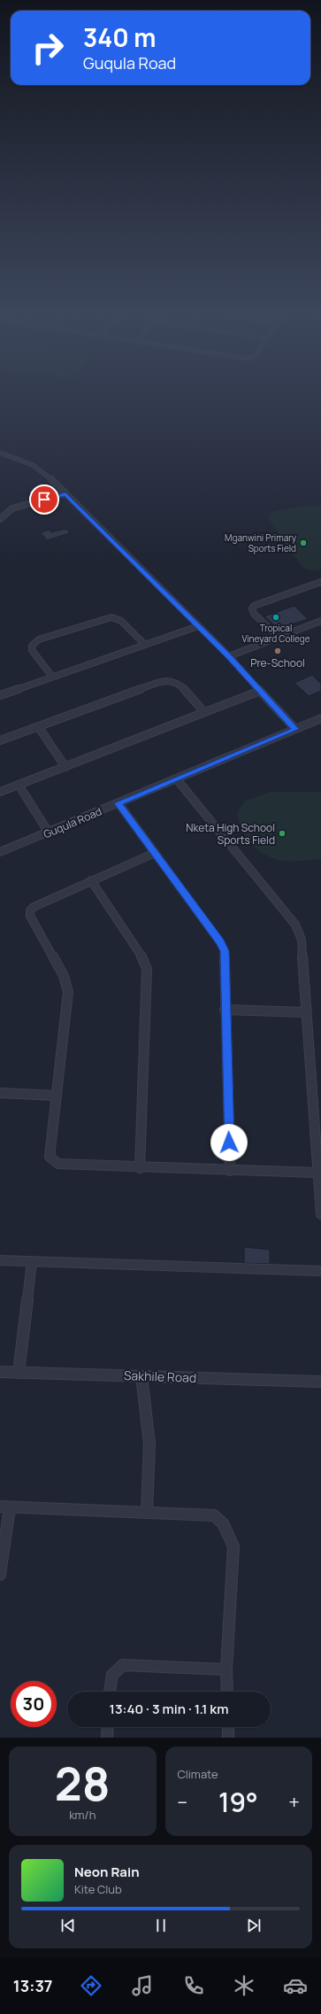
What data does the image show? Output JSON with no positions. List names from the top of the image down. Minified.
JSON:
{"streets":{"street":["Guqula Road","Sakhile Road"]},"places":["Mganwini Primary Sports Field","Tropical Vineyard College","Pre-School","Nketa High School Sports Field"],"page":{"turn":["340 m","Guqula Road"],"limit":"30","trip":"13:40 · 3 min · 1.1 km","tile":[["28","km/h"],"Climate"],"heat":["−","19°","+"],"song":["Neon Rain","Kite Club"],"tabs":"13:37"}}
